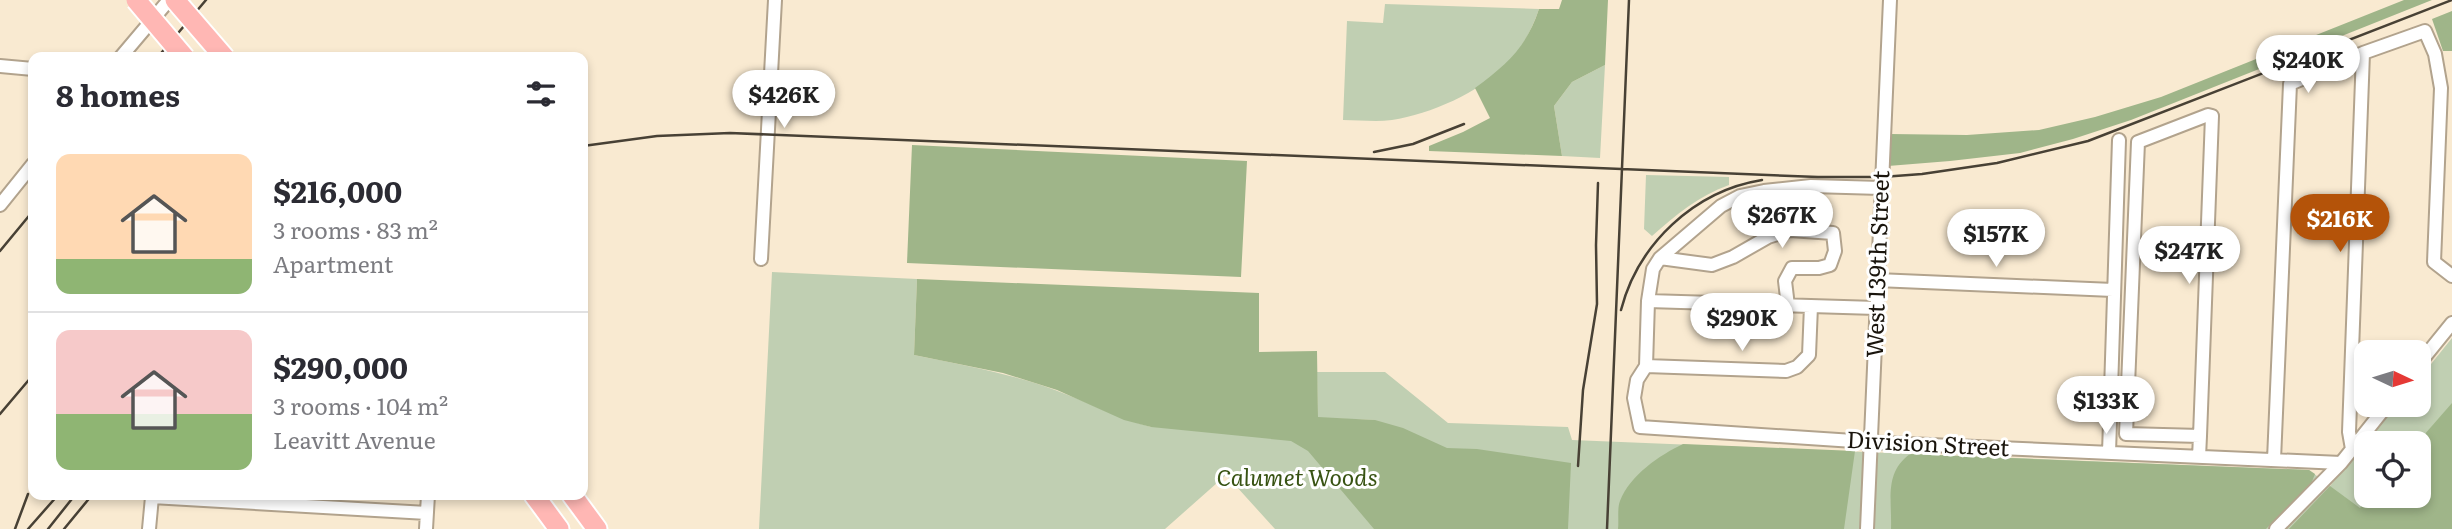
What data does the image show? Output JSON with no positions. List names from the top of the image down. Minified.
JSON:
{"streets":{"street":["West 139th Street","Division Street"]},"crossings":[["West 139th Street","Division Street"]],"parks":["Calumet Woods"],"north":"right","page":{"price":["$240K","$426K","$267K","$216K","$157K","$247K","$290K","$133K"],"heading":"8 homes","list":[{"name":"$216,000","note":"3 rooms · 83 m² · Apartment"},{"name":"$290,000","note":"3 rooms · 104 m² · Leavitt Avenue"}]}}
